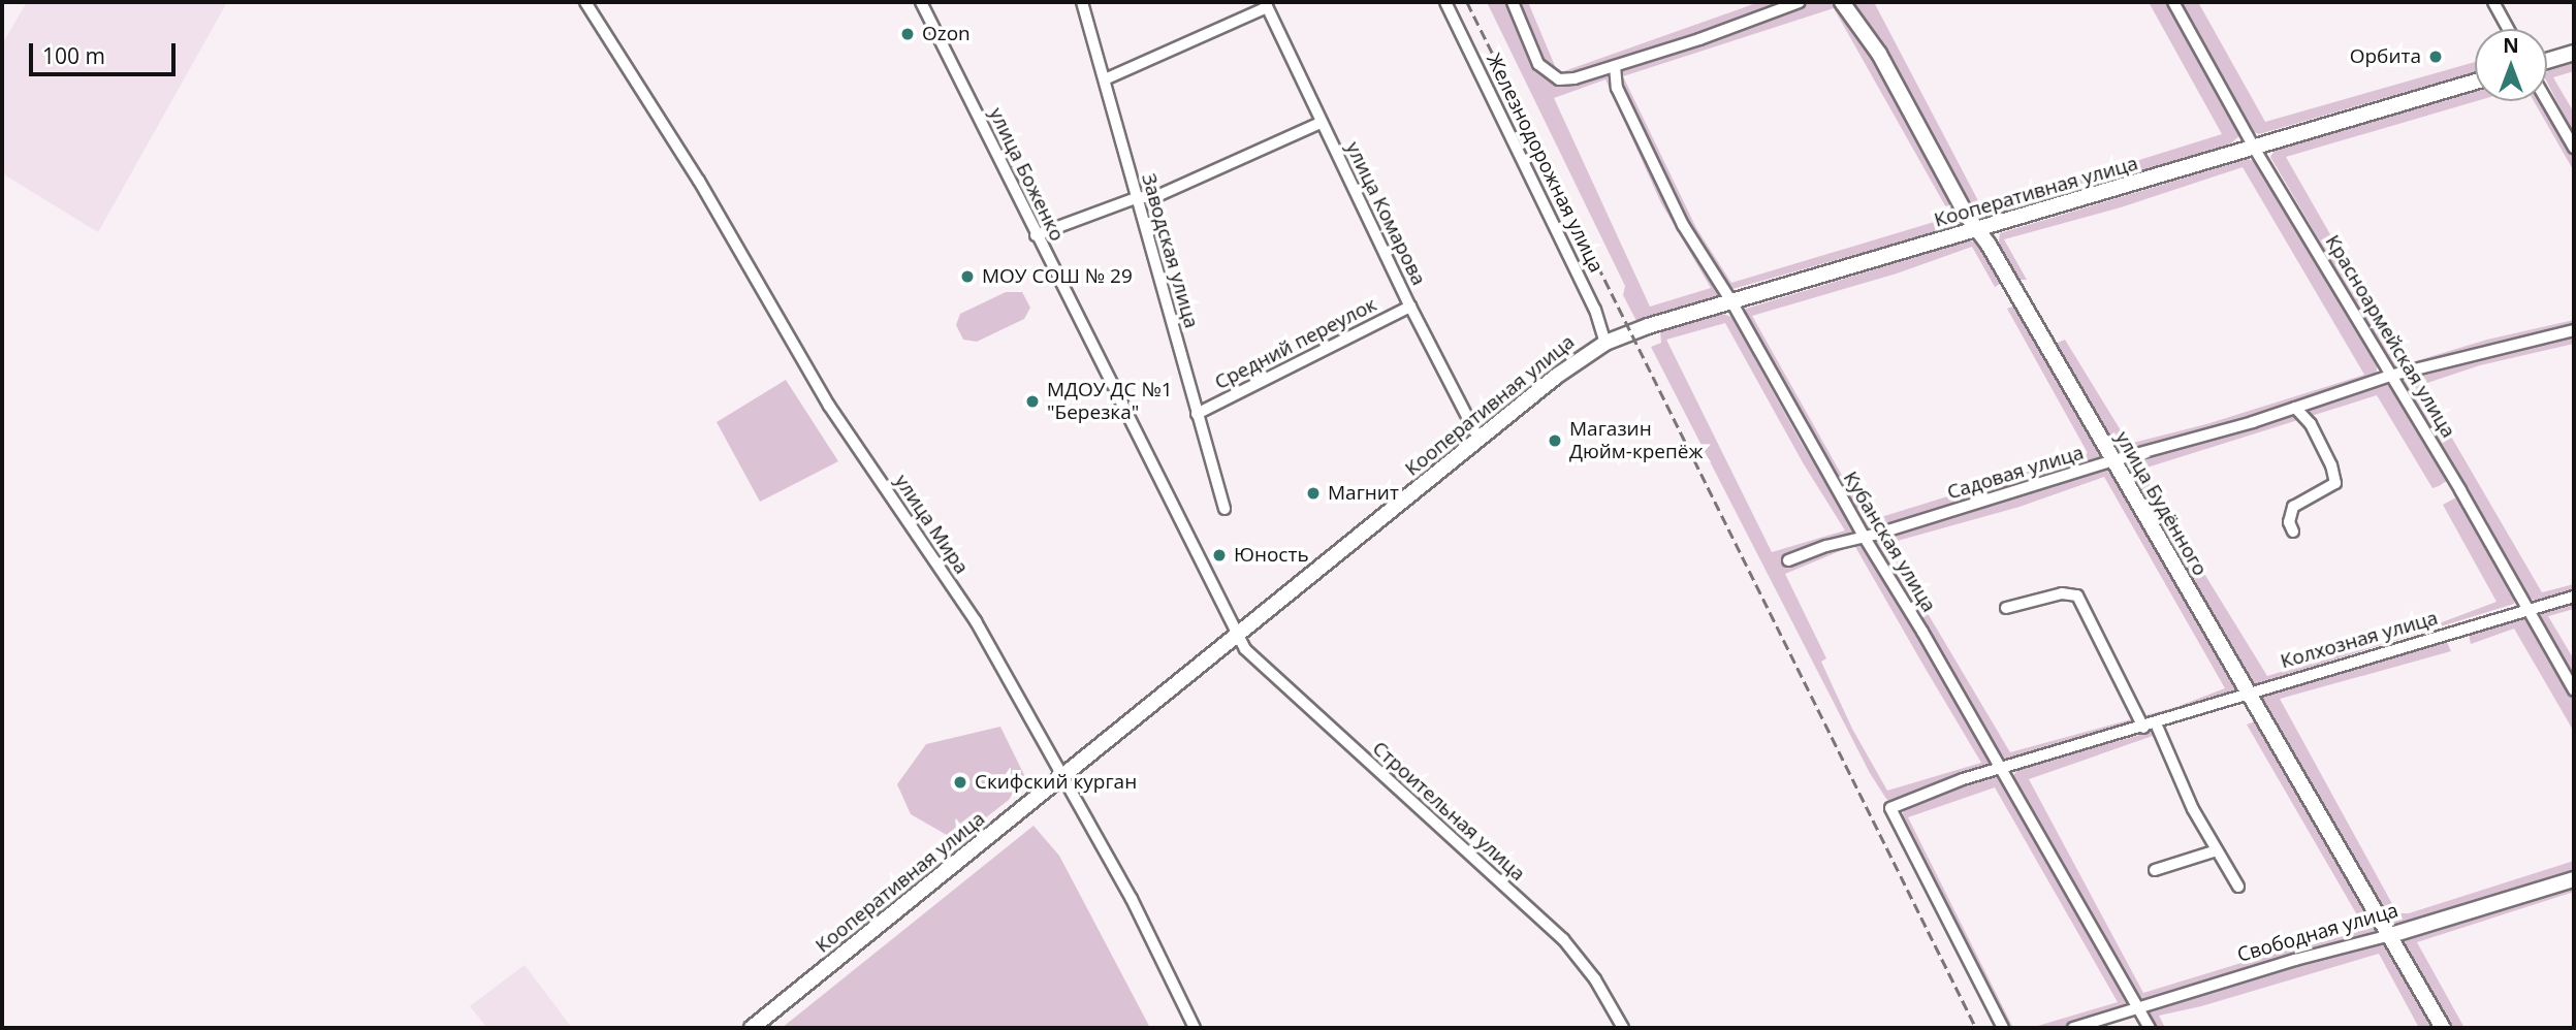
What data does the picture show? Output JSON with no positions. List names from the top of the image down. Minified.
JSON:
{"streets":{"street":["Железнодорожная улица","улица Боженко","Кооперативная улица","улица Комарова","Заводская улица","Красноармейская улица","Средний переулок","Садовая улица","улица Будённого","улица Мира","Кубанская улица","Колхозная улица","Строительная улица","Свободная улица"]},"crossings":[["Железнодорожная улица","Кооперативная улица"],["Железнодорожная улица","Кубанская улица"],["улица Боженко","Кооперативная улица"],["улица Боженко","Строительная улица"],["Кооперативная улица","улица Комарова"],["Кооперативная улица","Красноармейская улица"],["Кооперативная улица","улица Будённого"],["Кооперативная улица","улица Мира"],["Кооперативная улица","Кубанская улица"],["Кооперативная улица","Строительная улица"],["улица Комарова","Средний переулок"],["Заводская улица","Средний переулок"],["Красноармейская улица","Садовая улица"],["Красноармейская улица","Колхозная улица"],["Садовая улица","улица Будённого"],["Садовая улица","Кубанская улица"],["улица Будённого","Колхозная улица"],["улица Будённого","Свободная улица"],["Кубанская улица","Колхозная улица"],["Кубанская улица","Свободная улица"]],"places":["Ozon","Орбита","МОУ СОШ № 29","МДОУ ДС №1 \"Березка\"","Магазин Дюйм-крепёж","Магнит","Юность","Скифский курган"],"scale_bar":"100 m","north":"top"}
